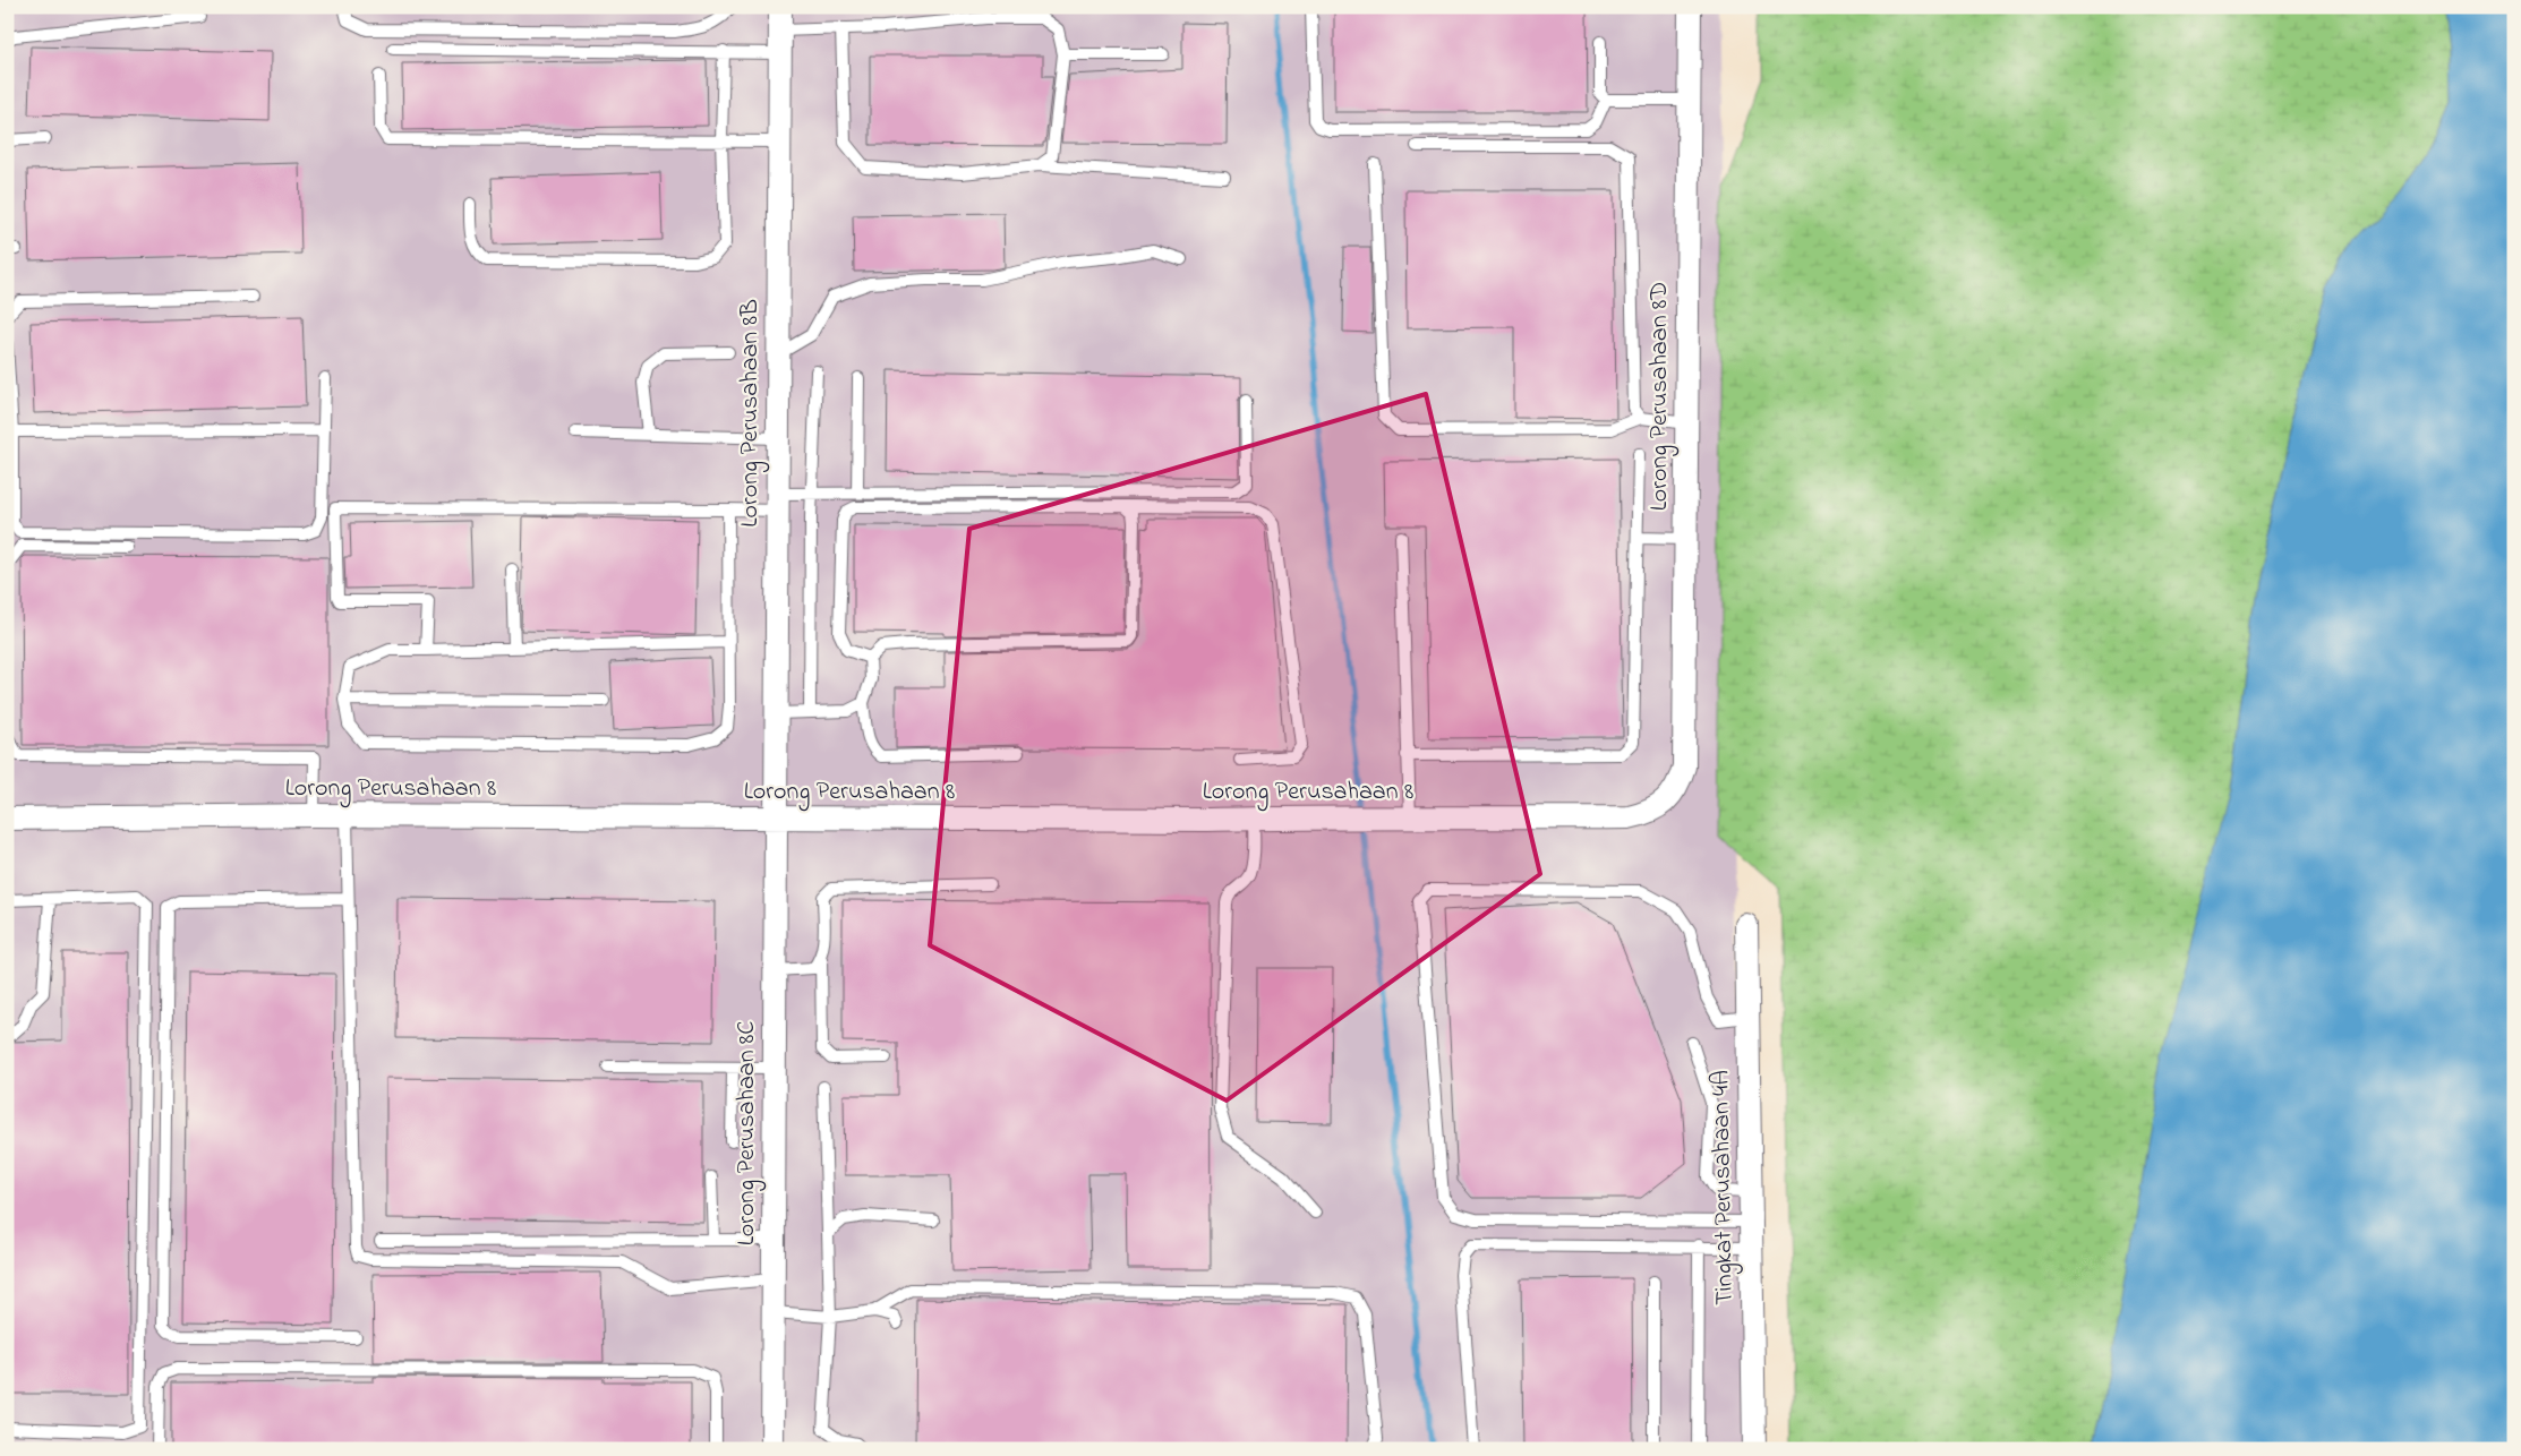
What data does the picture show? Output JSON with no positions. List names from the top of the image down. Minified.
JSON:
{"streets":{"street":["Lorong Perusahaan 8D","Lorong Perusahaan 8B","Lorong Perusahaan 8","Lorong Perusahaan 8C","Tingkat Perusahaan 4A"]},"crossings":[["Lorong Perusahaan 8D","Lorong Perusahaan 8"],["Lorong Perusahaan 8B","Lorong Perusahaan 8"],["Lorong Perusahaan 8B","Lorong Perusahaan 8C"],["Lorong Perusahaan 8","Lorong Perusahaan 8C"]]}
